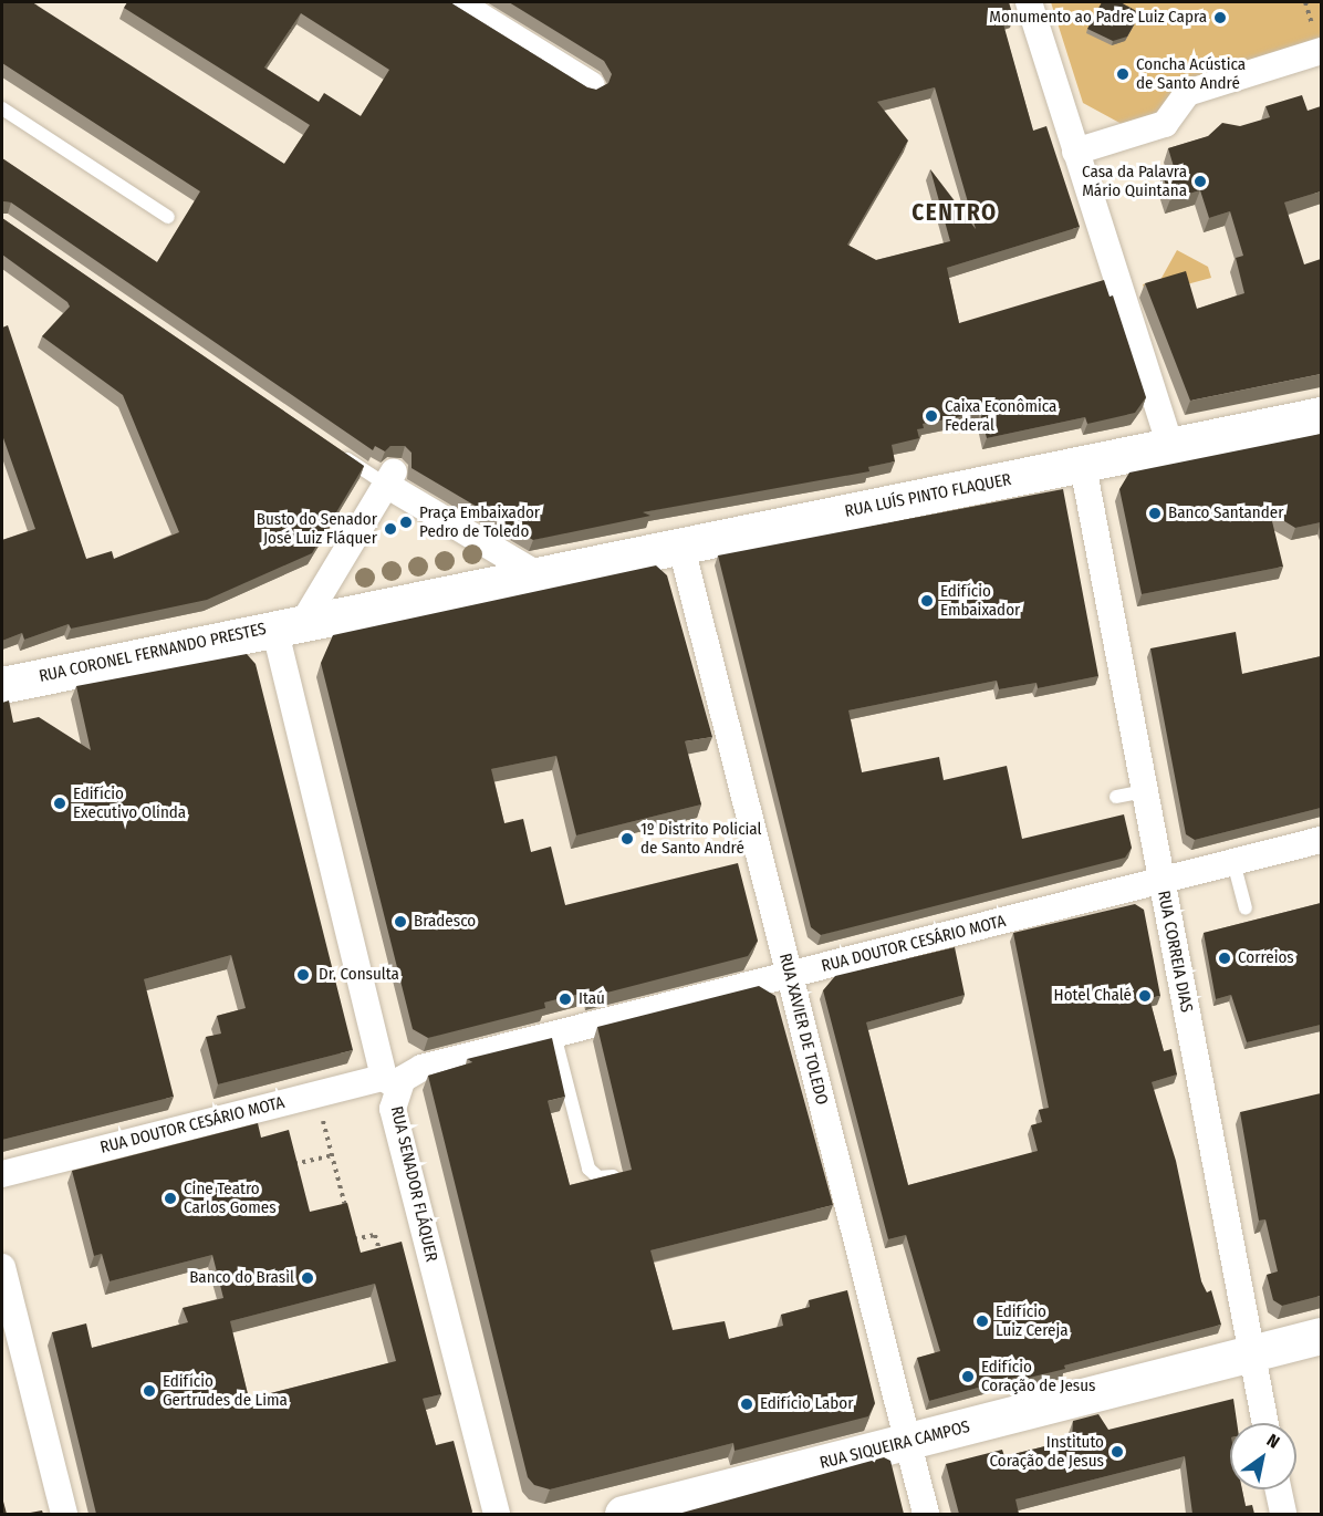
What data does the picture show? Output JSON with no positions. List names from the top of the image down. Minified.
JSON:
{"streets":{"main road":["RUA LUÍS PINTO FLAQUER","RUA CORONEL FERNANDO PRESTES","RUA SIQUEIRA CAMPOS"],"street":["RUA DOUTOR CESÁRIO MOTA","RUA CORREIA DIAS","RUA XAVIER DE TOLEDO","RUA SENADOR FLÁQUER"]},"crossings":[["RUA LUÍS PINTO FLAQUER","RUA CORREIA DIAS"],["RUA LUÍS PINTO FLAQUER","RUA XAVIER DE TOLEDO"],["RUA CORONEL FERNANDO PRESTES","RUA SENADOR FLÁQUER"],["RUA DOUTOR CESÁRIO MOTA","RUA CORREIA DIAS"],["RUA DOUTOR CESÁRIO MOTA","RUA XAVIER DE TOLEDO"],["RUA DOUTOR CESÁRIO MOTA","RUA SENADOR FLÁQUER"],["RUA CORREIA DIAS","RUA SIQUEIRA CAMPOS"],["RUA XAVIER DE TOLEDO","RUA SIQUEIRA CAMPOS"]],"districts":["CENTRO"],"places":["Monumento ao Padre Luiz Capra","Concha Acústica de Santo André","Casa da Palavra Mário Quintana","Caixa Econômica Federal","Banco Santander","Praça Embaixador Pedro de Toledo","Busto do Senador José Luiz Fláquer","Edifício Embaixador","Edifício Executivo Olinda","1º Distrito Policial de Santo André","Bradesco","Correios","Dr. Consulta","Hotel Chalé","Itaú","Cine Teatro Carlos Gomes","Banco do Brasil","Edifício Luiz Cereja","Edifício Coração de Jesus","Edifício Gertrudes de Lima","Edifício Labor","Instituto Coração de Jesus"],"north":"top right"}
